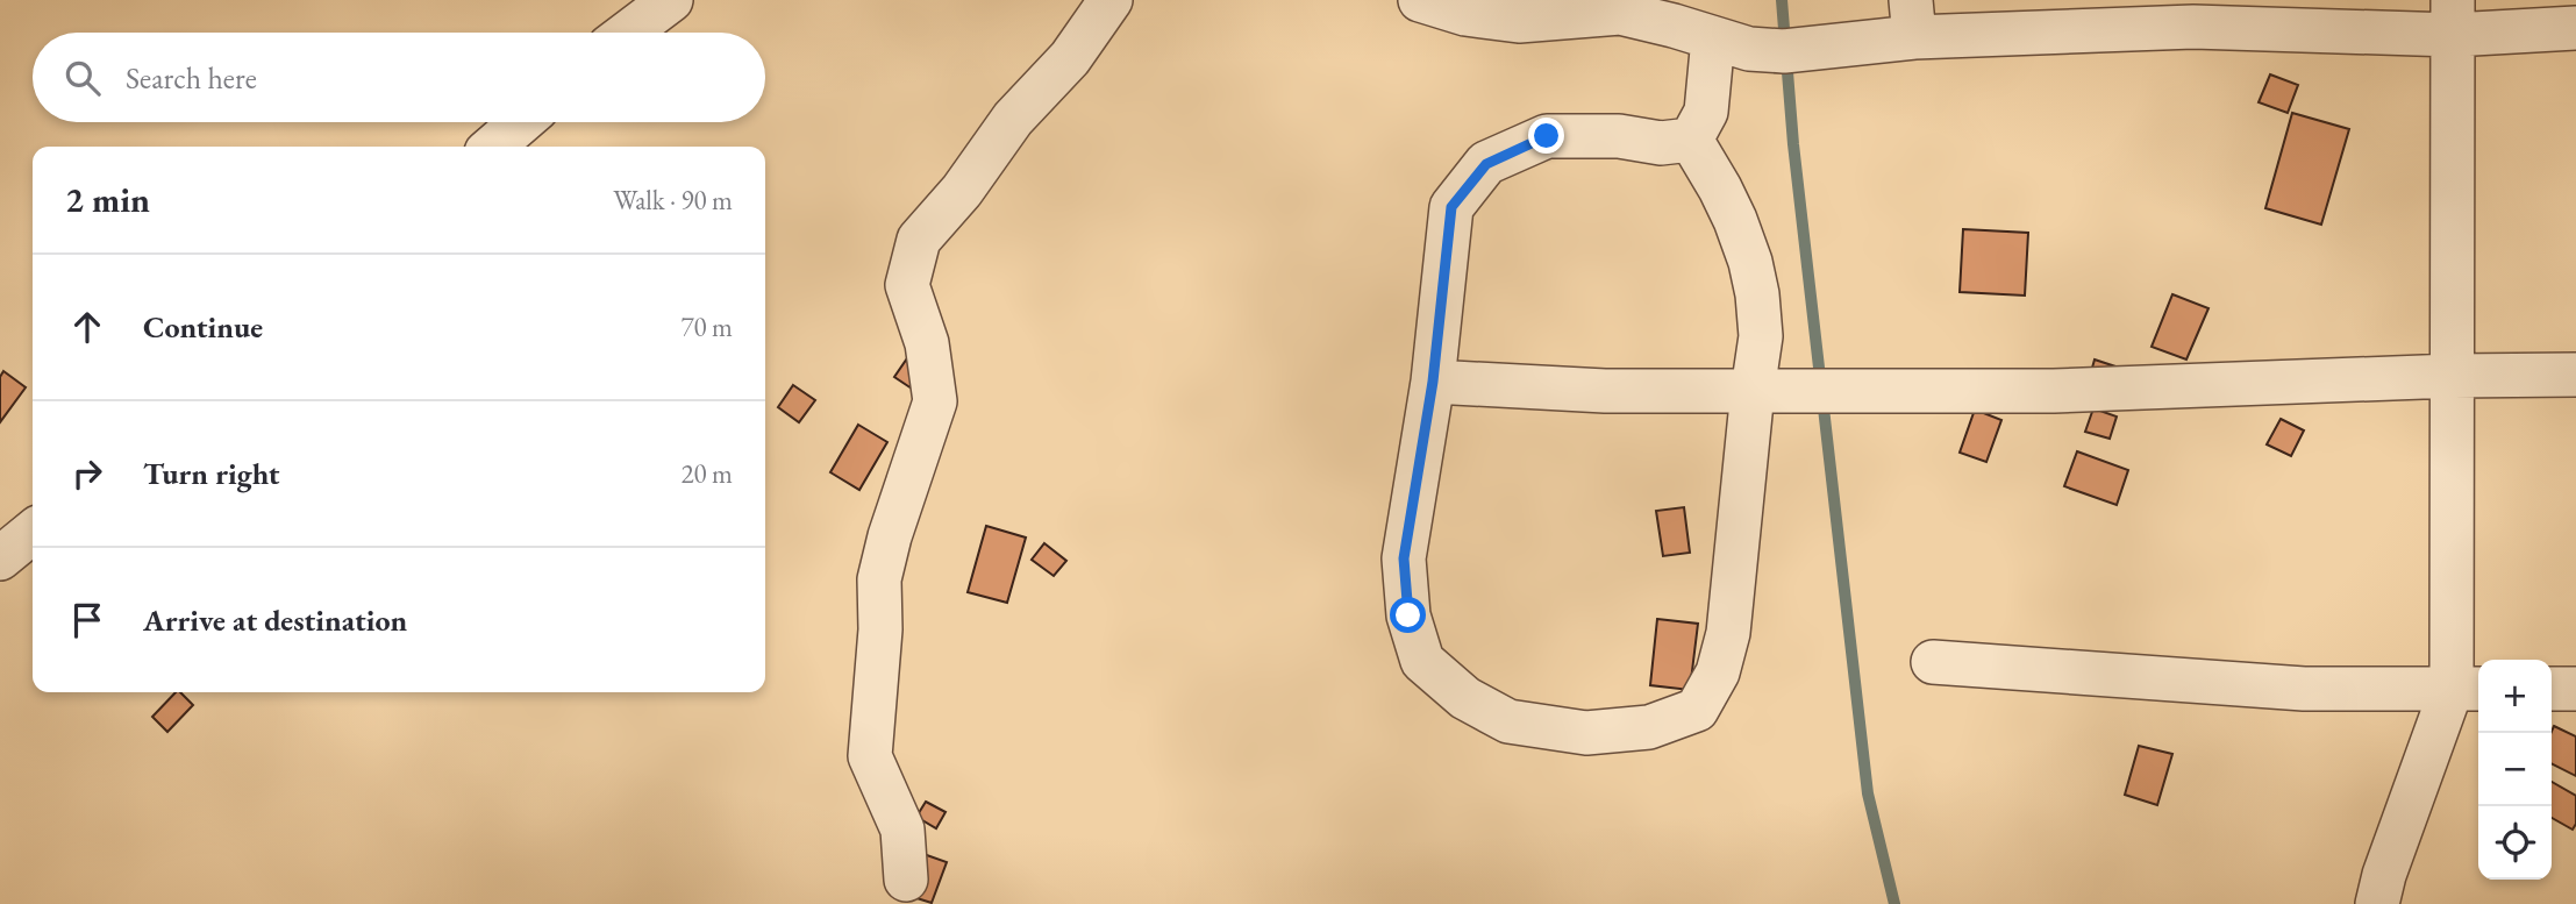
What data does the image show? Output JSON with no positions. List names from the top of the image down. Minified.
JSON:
{"page":{"search":"Search here","heading":["2 min","Walk · 90 m"],"list":[["Continue","70 m"],["Turn right","20 m"],"Arrive at destination"],"map_buttons":["+","−"]}}
